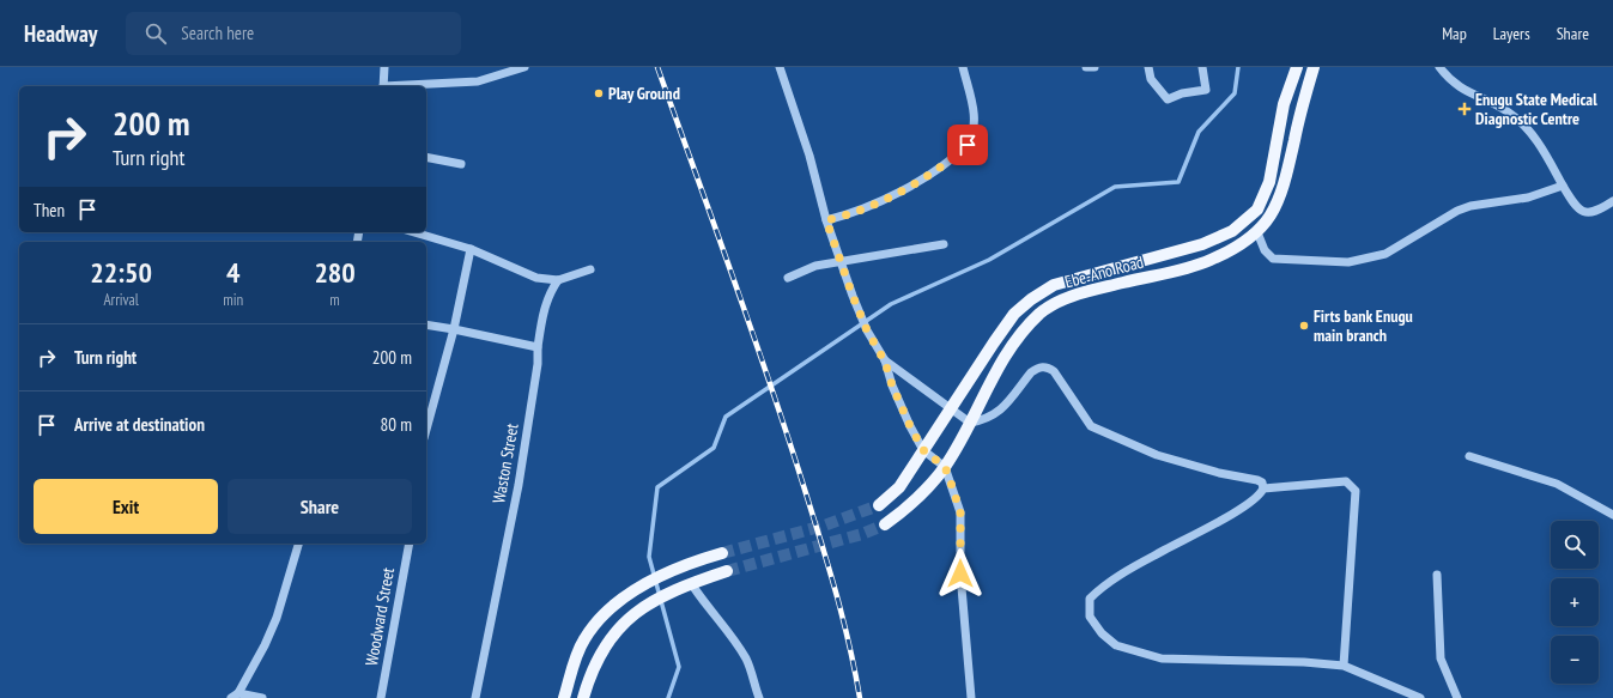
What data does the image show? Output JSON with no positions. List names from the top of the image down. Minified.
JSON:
{"streets":{"main road":["Ebe-Ano Road"],"street":["Waston Street","Woodward Street"]},"places":{"other":["Play Ground","Firts bank Enugu main branch"],"health":["Enugu State Medical Diagnostic Centre"]},"page":{"header":"Headway","search":"Search here","nav":["Map","Layers","Share"],"turn":["200 m","Turn right"],"then":"Then","eta":["22:50","Arrival","4","min","280","m"],"list":[{"name":"Turn right","value":"200 m"},{"name":"Arrive at destination","value":"80 m"}],"buttons":["Exit","Share"],"map_buttons":["+","−"]}}
